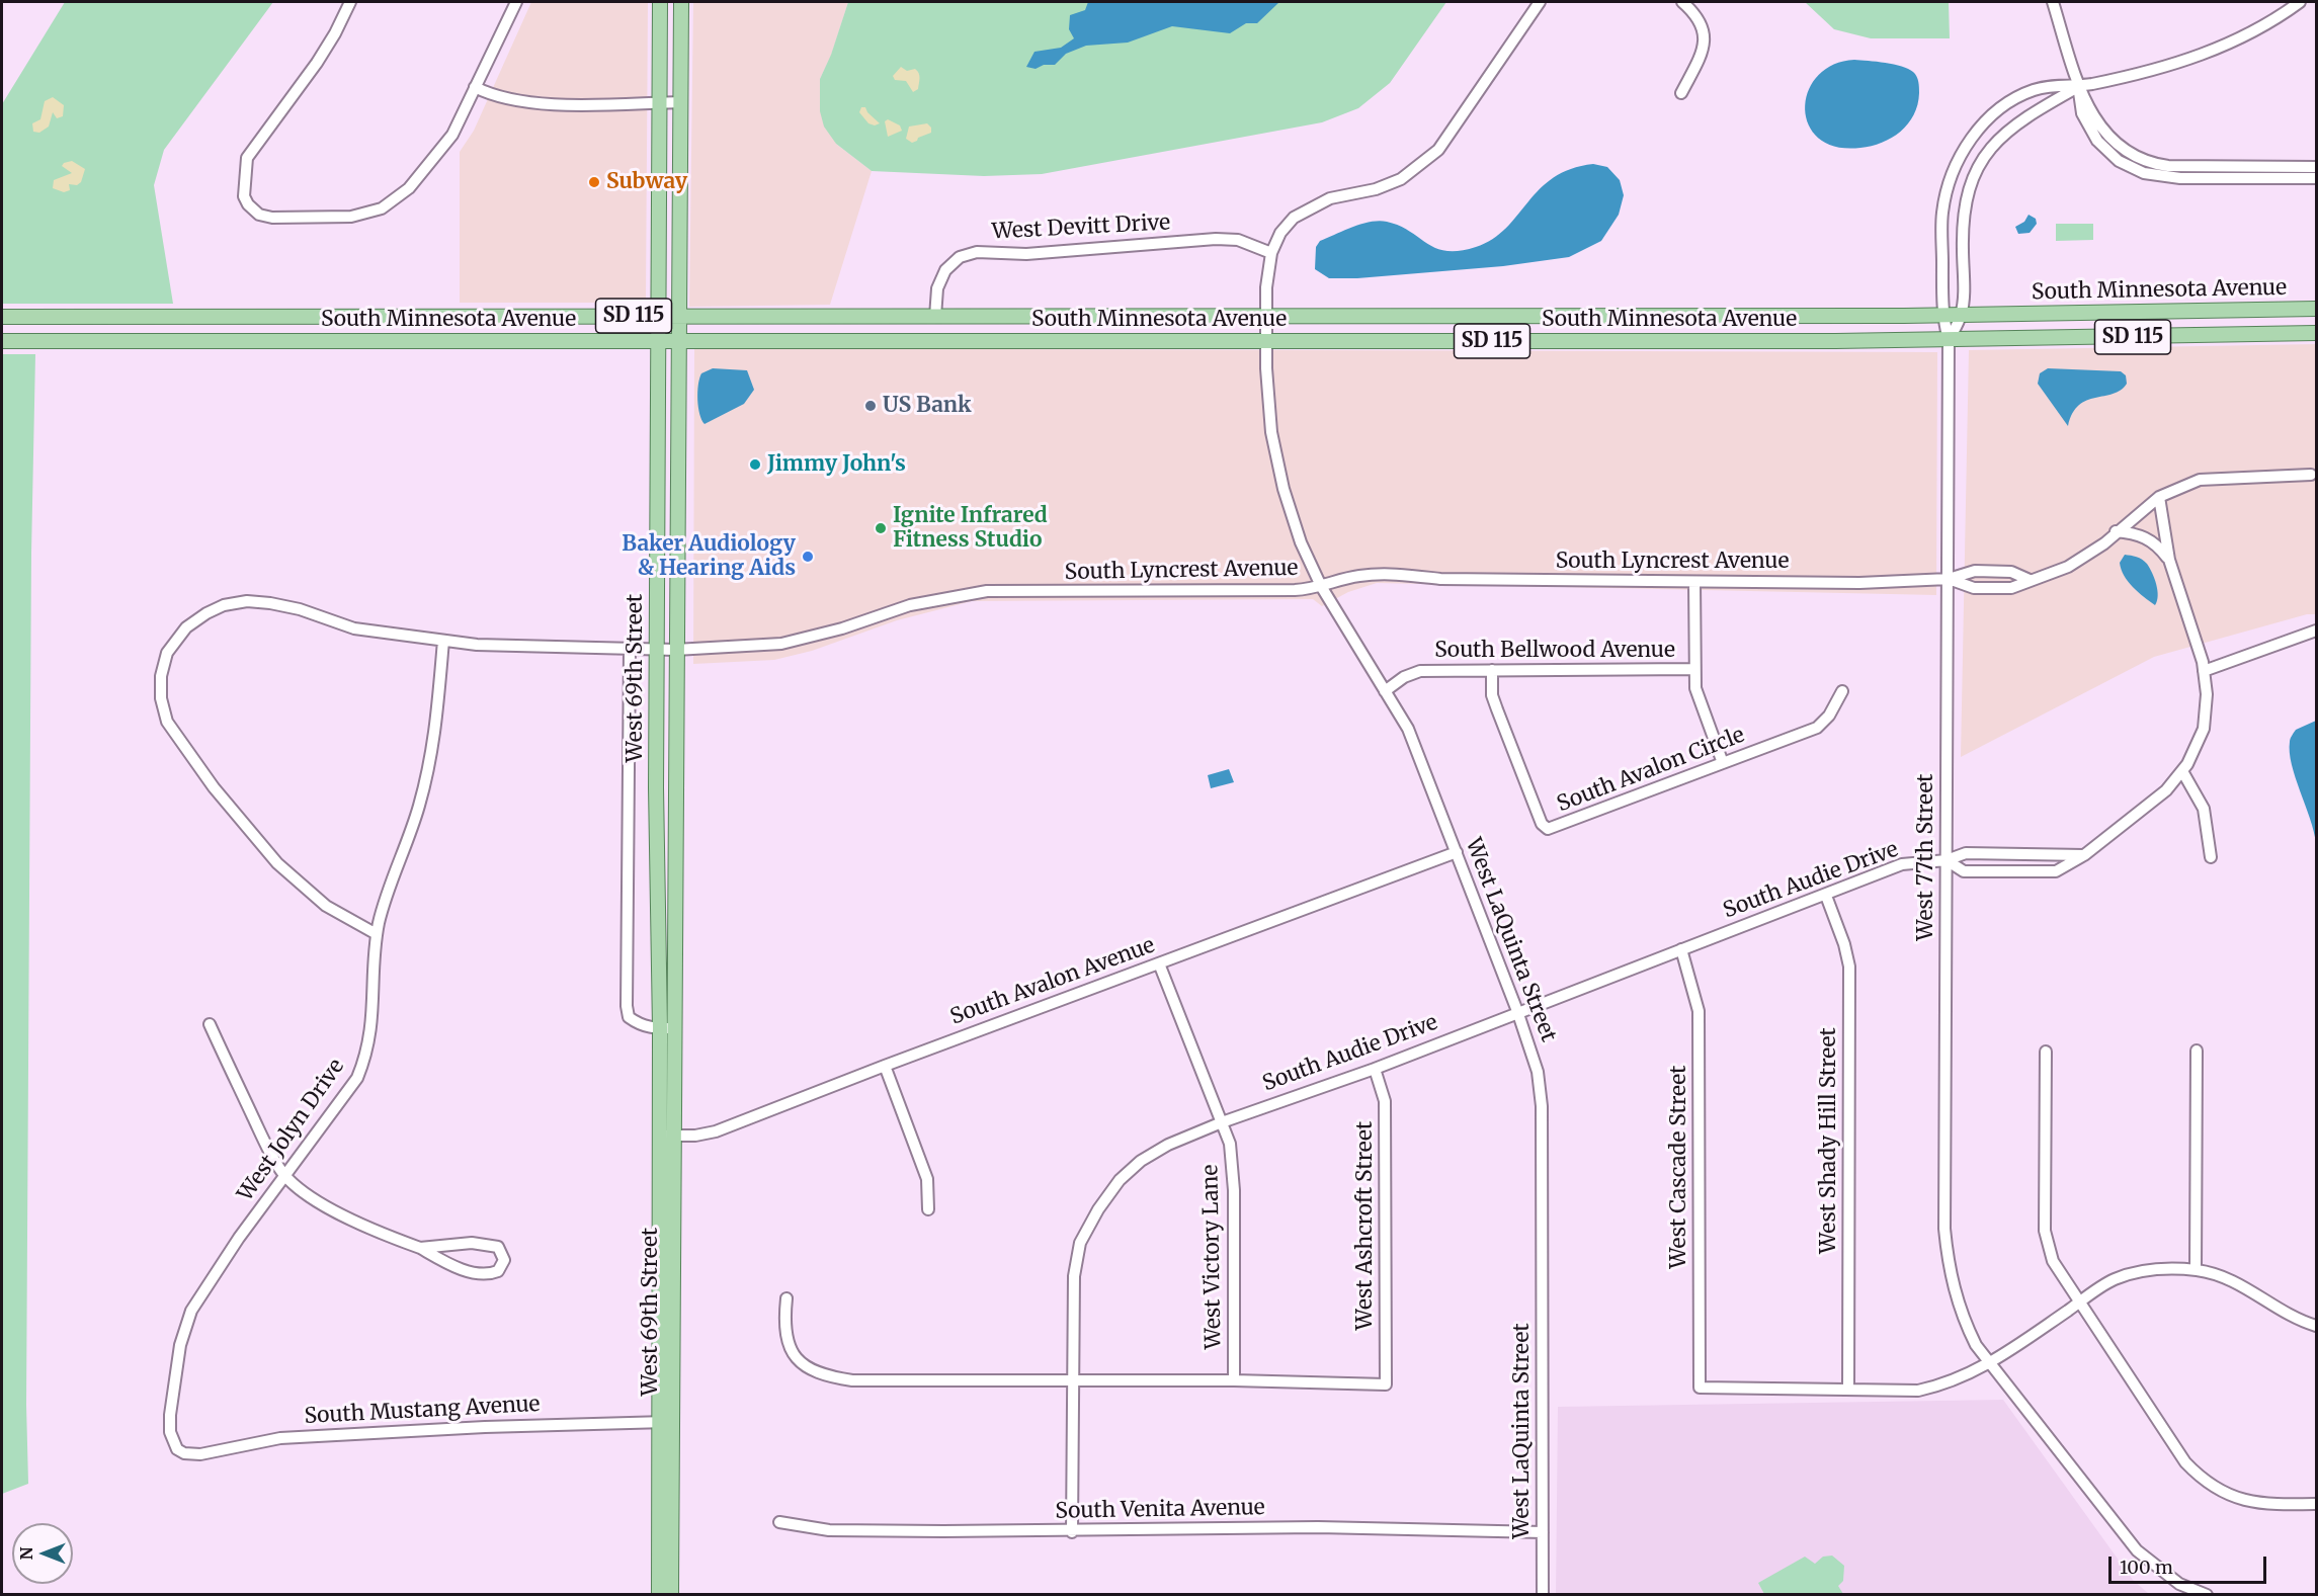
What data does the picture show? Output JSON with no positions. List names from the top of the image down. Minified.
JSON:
{"streets":{"main road":["South Minnesota Avenue","SD 115","West 69th Street"],"street":["West Devitt Drive","South Lyncrest Avenue","South Bellwood Avenue","South Avalon Circle","West 77th Street","South Audie Drive","West LaQuinta Street","South Avalon Avenue","West Jolyn Drive","West Shady Hill Street","West Cascade Street","West Ashcroft Street","West Victory Lane","South Mustang Avenue","South Venita Avenue"]},"crossings":[["West Devitt Drive","South Minnesota Avenue"],["West Devitt Drive","West LaQuinta Street"],["South Minnesota Avenue","West 69th Street"],["South Minnesota Avenue","West 77th Street"],["South Minnesota Avenue","West LaQuinta Street"],["South Lyncrest Avenue","West 69th Street"],["South Lyncrest Avenue","West 77th Street"],["South Lyncrest Avenue","West LaQuinta Street"],["South Lyncrest Avenue","West Jolyn Drive"],["South Bellwood Avenue","South Avalon Circle"],["South Bellwood Avenue","West LaQuinta Street"],["West 69th Street","South Avalon Avenue"],["West 69th Street","South Mustang Avenue"],["West 77th Street","South Audie Drive"],["South Audie Drive","West LaQuinta Street"],["South Audie Drive","West Shady Hill Street"],["South Audie Drive","West Cascade Street"],["South Audie Drive","West Ashcroft Street"],["South Audie Drive","West Victory Lane"],["South Audie Drive","South Venita Avenue"],["West LaQuinta Street","South Avalon Avenue"],["West LaQuinta Street","South Venita Avenue"],["South Avalon Avenue","West Victory Lane"],["West Jolyn Drive","South Mustang Avenue"],["West Shady Hill Street","West Cascade Street"],["West Ashcroft Street","West Victory Lane"]],"places":["Subway","US Bank","Jimmy John's","Ignite Infrared Fitness Studio","Baker Audiology & Hearing Aids"],"scale_bar":"100 m","north":"left"}
